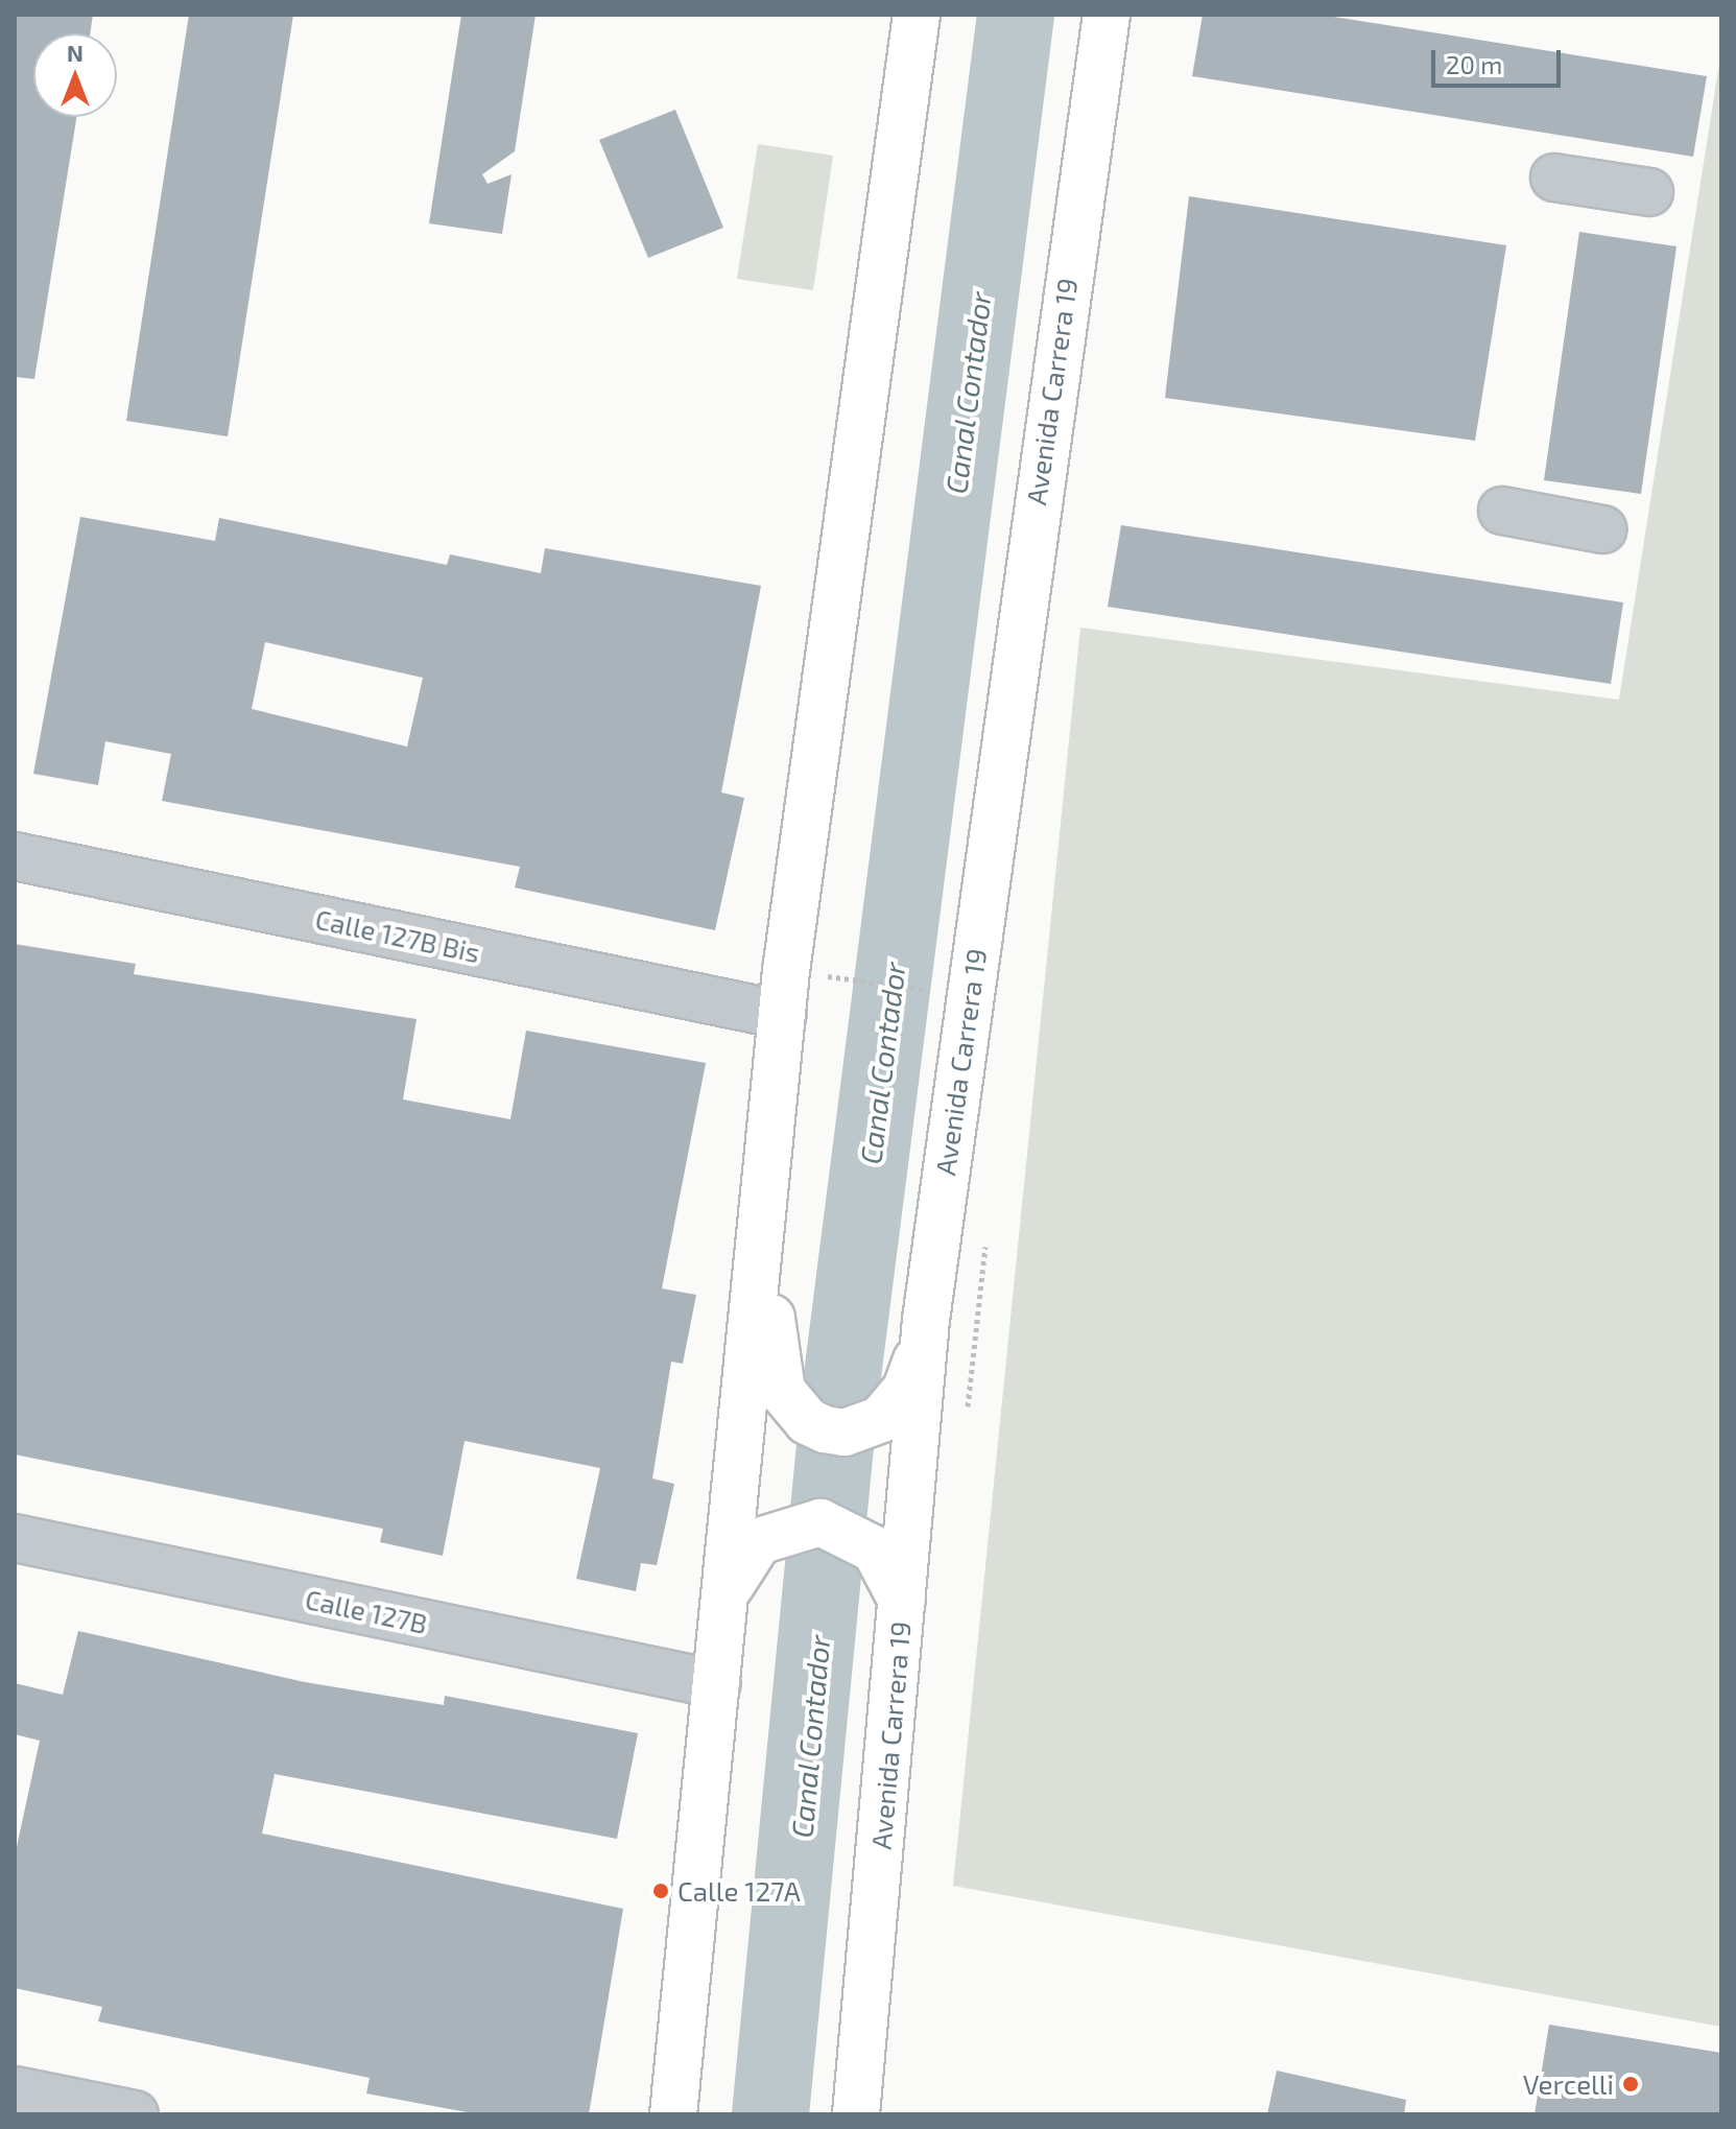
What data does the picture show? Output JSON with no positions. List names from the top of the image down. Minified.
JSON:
{"streets":{"main road":["Avenida Carrera 19"],"street":["Calle 127B Bis","Calle 127B"]},"water":["Canal Contador"],"places":["Calle 127A","Vercelli"],"scale_bar":"20 m","north":"top"}
